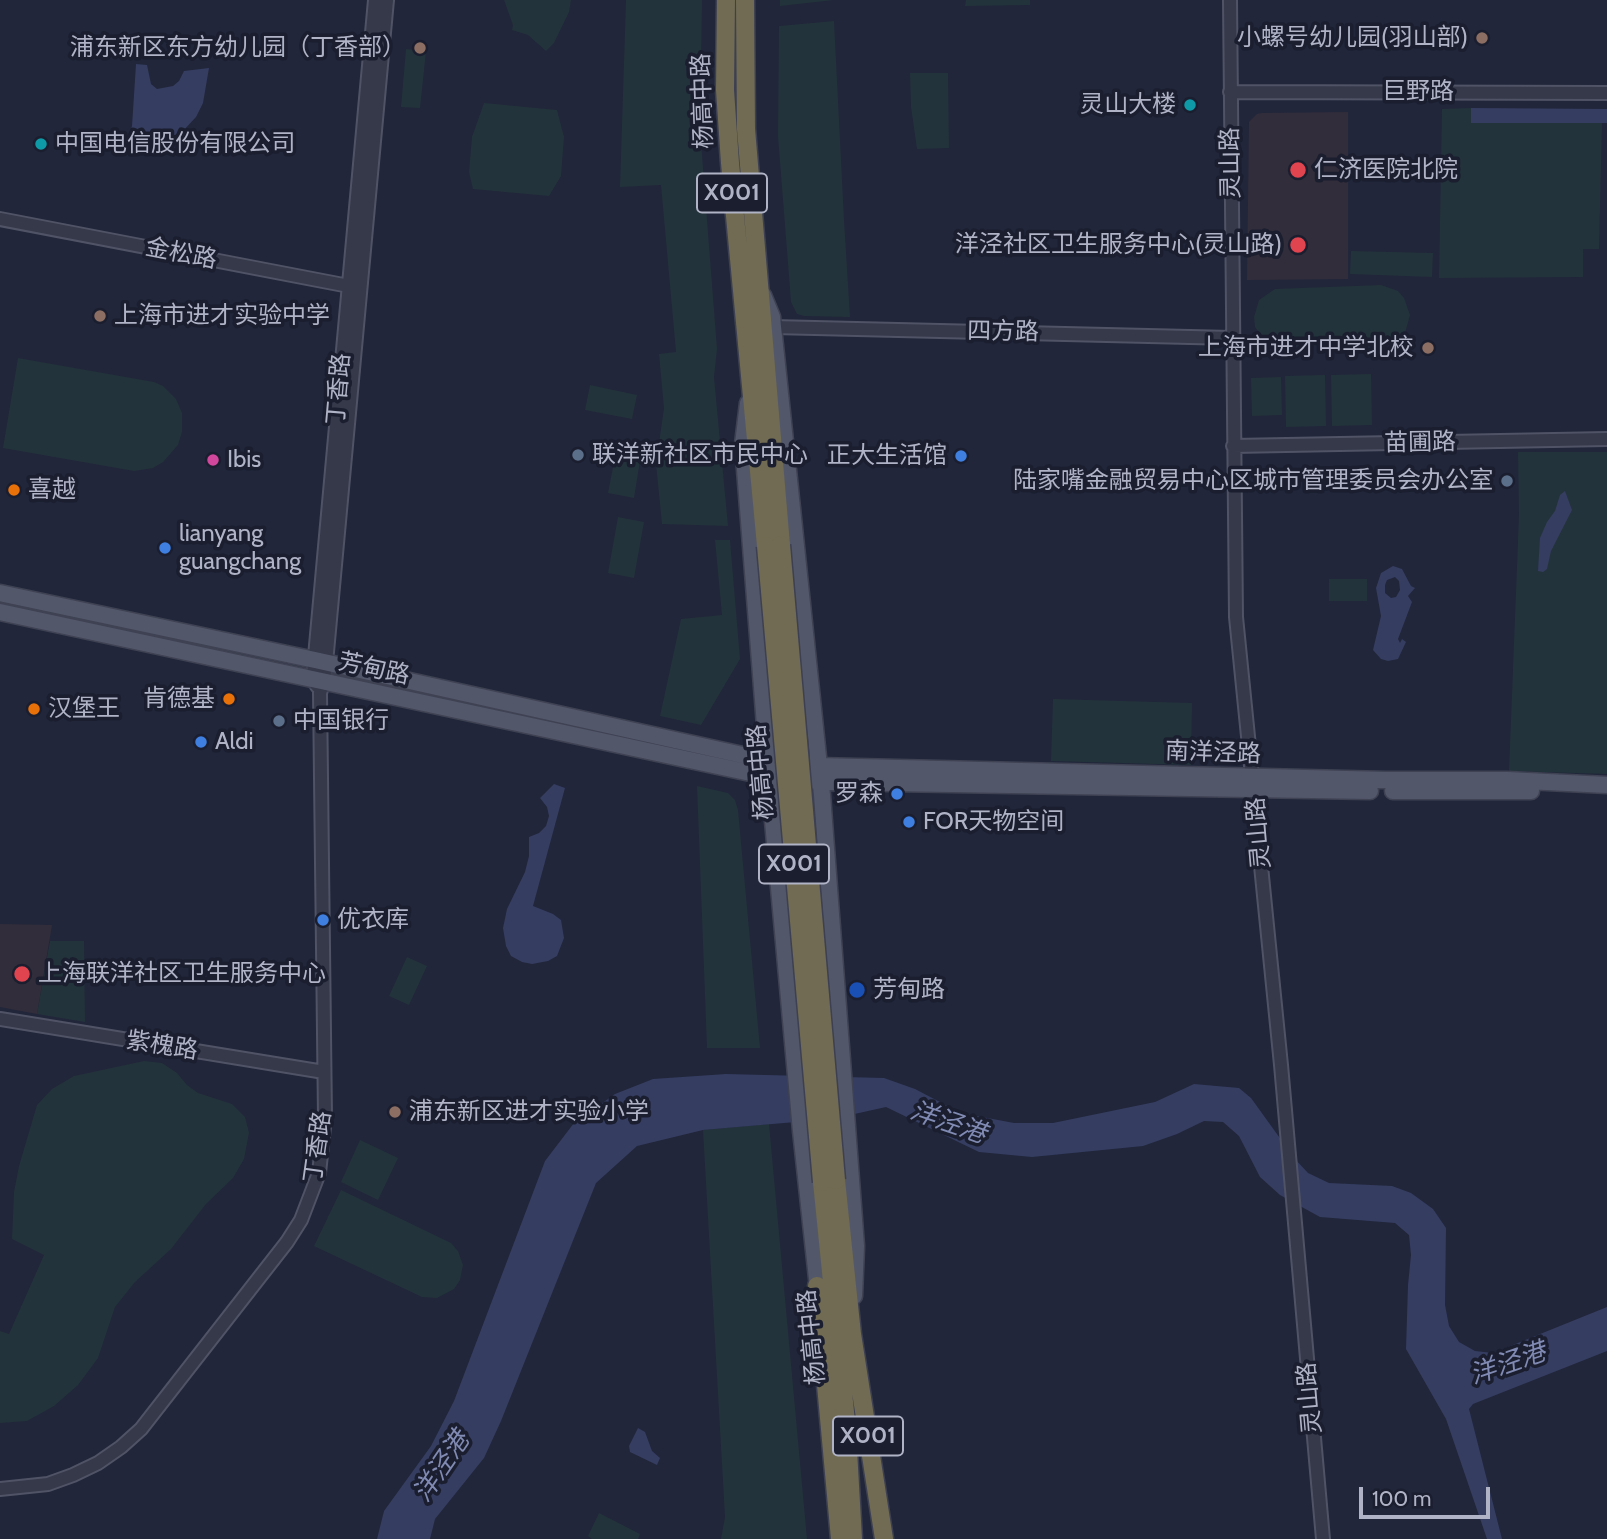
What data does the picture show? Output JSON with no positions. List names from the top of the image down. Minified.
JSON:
{"streets":{"highway":["杨高中路","X001"],"main road":["芳甸路","南洋泾路"],"street":["巨野路","灵山路","金松路","四方路","丁香路","苗圃路","紫槐路"]},"crossings":[["巨野路","灵山路"],["杨高中路","X001"],["杨高中路","四方路"],["杨高中路","芳甸路"],["杨高中路","南洋泾路"],["灵山路","四方路"],["灵山路","苗圃路"],["灵山路","南洋泾路"],["X001","芳甸路"],["金松路","丁香路"],["丁香路","芳甸路"],["丁香路","紫槐路"],["芳甸路","南洋泾路"]],"water":["洋泾港"],"places":["小螺号幼儿园(羽山部)","浦东新区东方幼儿园（丁香部）","灵山大楼","中国电信股份有限公司","仁济医院北院","洋泾社区卫生服务中心(灵山路)","上海市进才实验中学","上海市进才中学北校","联洋新社区市民中心","正大生活馆","Ibis","陆家嘴金融贸易中心区城市管理委员会办公室","喜越","lianyang guangchang","肯德基","汉堡王","中国银行","Aldi","罗森","FOR天物空间","优衣库","上海联洋社区卫生服务中心","芳甸路","浦东新区进才实验小学"],"scale_bar":"100 m"}
